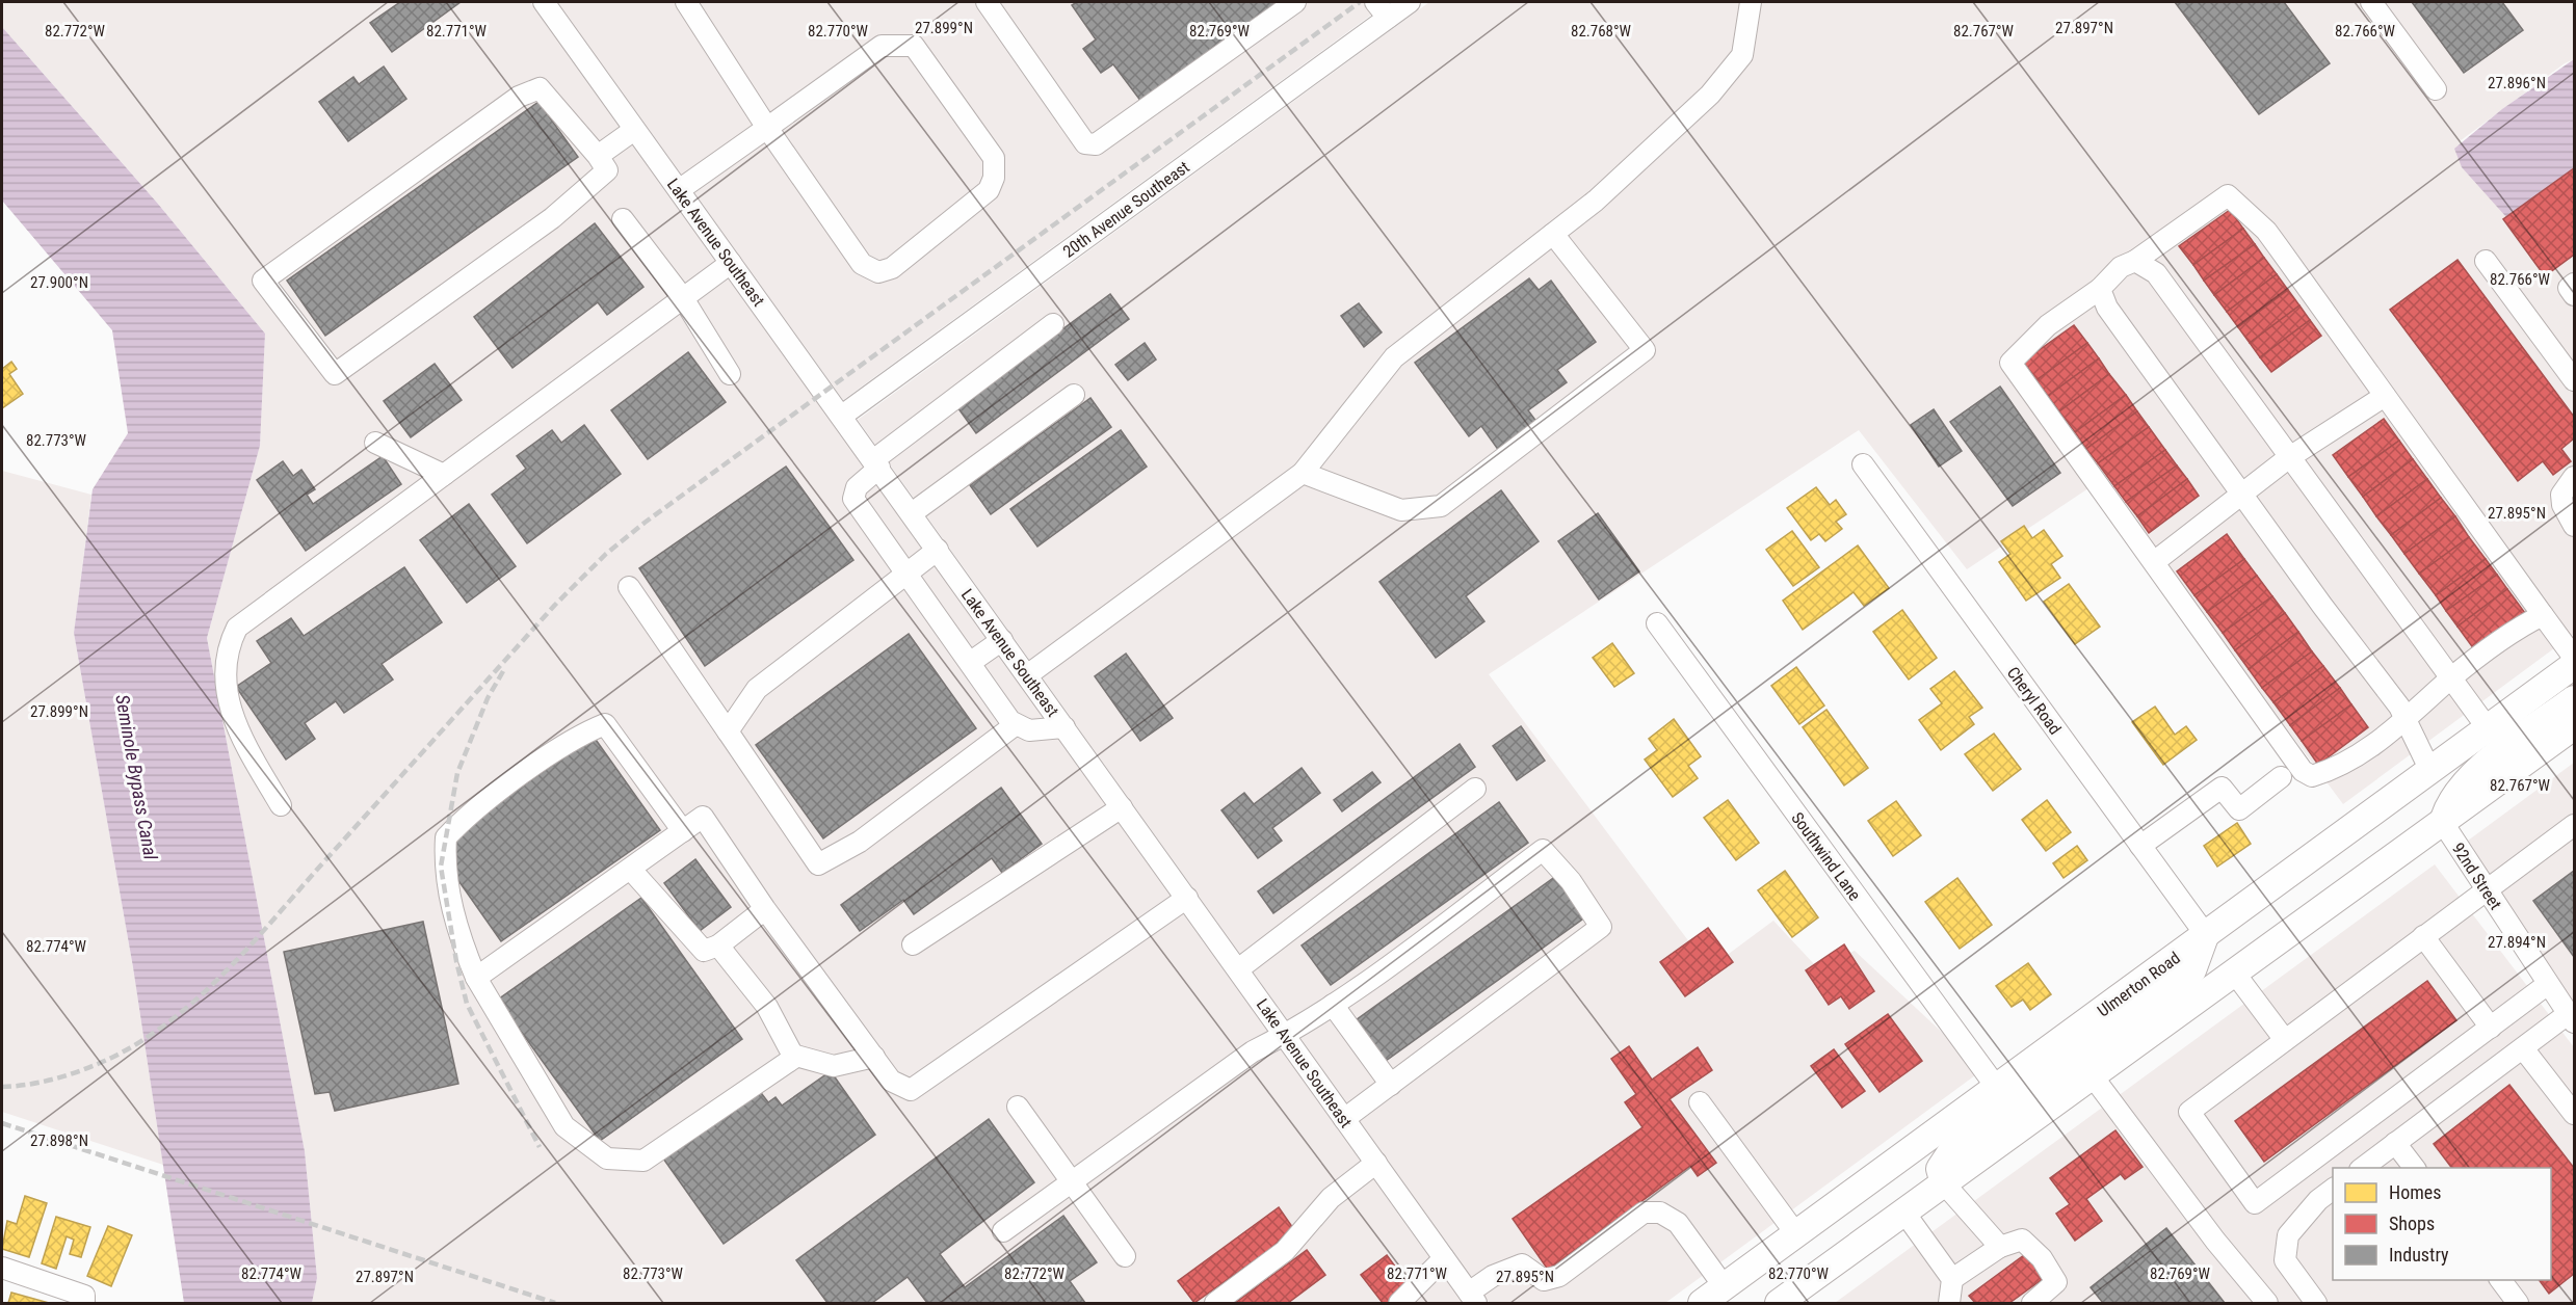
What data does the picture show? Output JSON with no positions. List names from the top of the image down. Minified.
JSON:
{"streets":{"main road":["Ulmerton Road"],"street":["20th Avenue Southeast","Lake Avenue Southeast","Cheryl Road","Southwind Lane","92nd Street"]},"crossings":[["20th Avenue Southeast","Lake Avenue Southeast"],["Cheryl Road","Ulmerton Road"],["Southwind Lane","Ulmerton Road"]],"water":["Seminole Bypass Canal"],"legend":["Homes","Shops","Industry"],"coordinates":["27.899°N","27.897°N","82.772°W","82.771°W","82.770°W","82.769°W","82.768°W","82.767°W","82.766°W","27.896°N","27.900°N","82.773°W","27.895°N","27.894°N","82.774°W","27.898°N"]}
